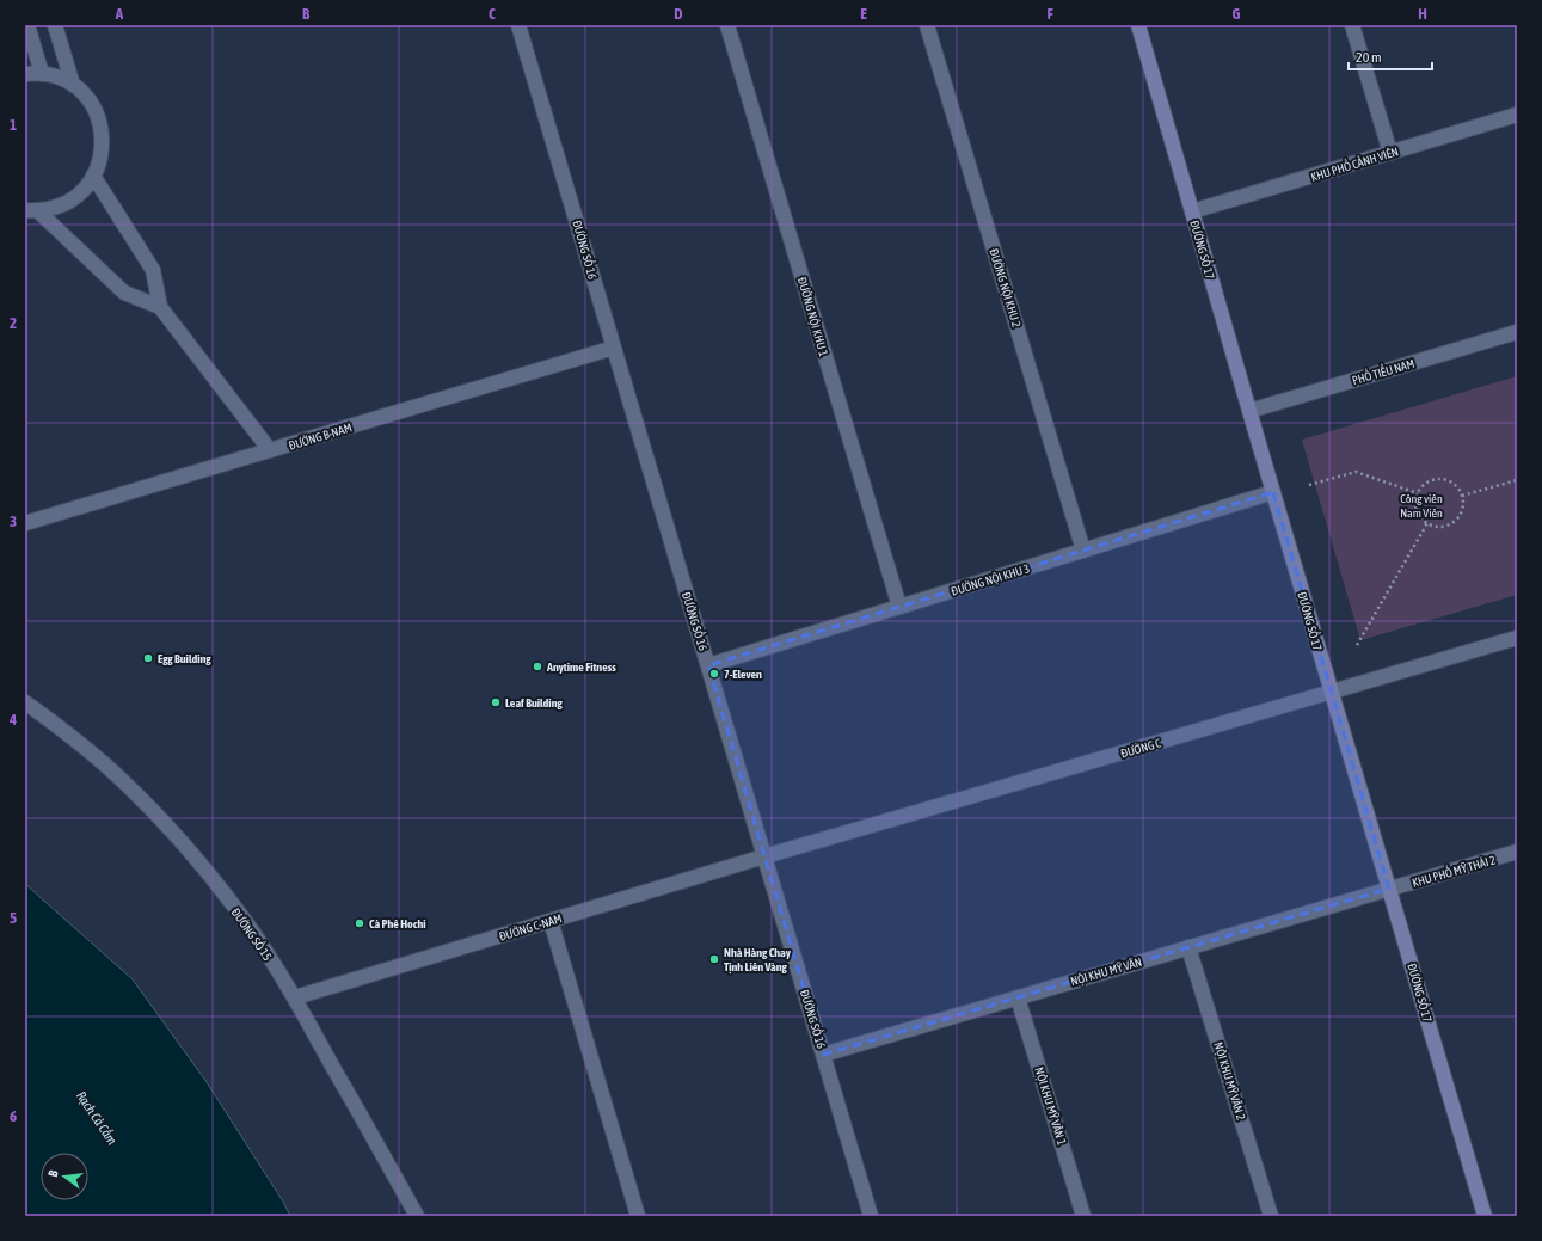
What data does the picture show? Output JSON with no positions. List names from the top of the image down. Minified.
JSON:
{"streets":{"street":["KHU PHỐ CẢNH VIÊN","ĐƯỜNG SỐ 16","ĐƯỜNG SỐ 17","ĐƯỜNG NỘI KHU 2","ĐƯỜNG NỘI KHU 1","PHỐ TIỂU NAM","ĐƯỜNG B-NAM","ĐƯỜNG NỘI KHU 3","ĐƯỜNG C","KHU PHỐ MỸ THÁI 2","ĐƯỜNG C-NAM","ĐƯỜNG SỐ 15","NỘI KHU MỸ VĂN","NỘI KHU MỸ VĂN 2","NỘI KHU MỸ VĂN 1"]},"crossings":[["KHU PHỐ CẢNH VIÊN","ĐƯỜNG SỐ 17"],["ĐƯỜNG SỐ 16","ĐƯỜNG B-NAM"],["ĐƯỜNG SỐ 16","ĐƯỜNG NỘI KHU 3"],["ĐƯỜNG SỐ 16","ĐƯỜNG C"],["ĐƯỜNG SỐ 16","ĐƯỜNG C-NAM"],["ĐƯỜNG SỐ 16","NỘI KHU MỸ VĂN"],["ĐƯỜNG SỐ 17","PHỐ TIỂU NAM"],["ĐƯỜNG SỐ 17","ĐƯỜNG NỘI KHU 3"],["ĐƯỜNG SỐ 17","ĐƯỜNG C"],["ĐƯỜNG SỐ 17","KHU PHỐ MỸ THÁI 2"],["ĐƯỜNG SỐ 17","NỘI KHU MỸ VĂN"],["ĐƯỜNG NỘI KHU 2","ĐƯỜNG NỘI KHU 3"],["ĐƯỜNG NỘI KHU 1","ĐƯỜNG NỘI KHU 3"],["ĐƯỜNG C","ĐƯỜNG C-NAM"],["KHU PHỐ MỸ THÁI 2","NỘI KHU MỸ VĂN"],["ĐƯỜNG C-NAM","ĐƯỜNG SỐ 15"],["NỘI KHU MỸ VĂN","NỘI KHU MỸ VĂN 2"],["NỘI KHU MỸ VĂN","NỘI KHU MỸ VĂN 1"]],"water":["Rạch Cả Cấm"],"parks":["Công viên Nam Viên"],"places":["Egg Building","Anytime Fitness","7-Eleven","Leaf Building","Cà Phê Hochi","Nhà Hàng Chay Tịnh Liên Vàng"],"scale_bar":"20 m","north":"left","grid":{"columns":["A","B","C","D","E","F","G","H"],"rows":["1","2","3","4","5","6"]}}
